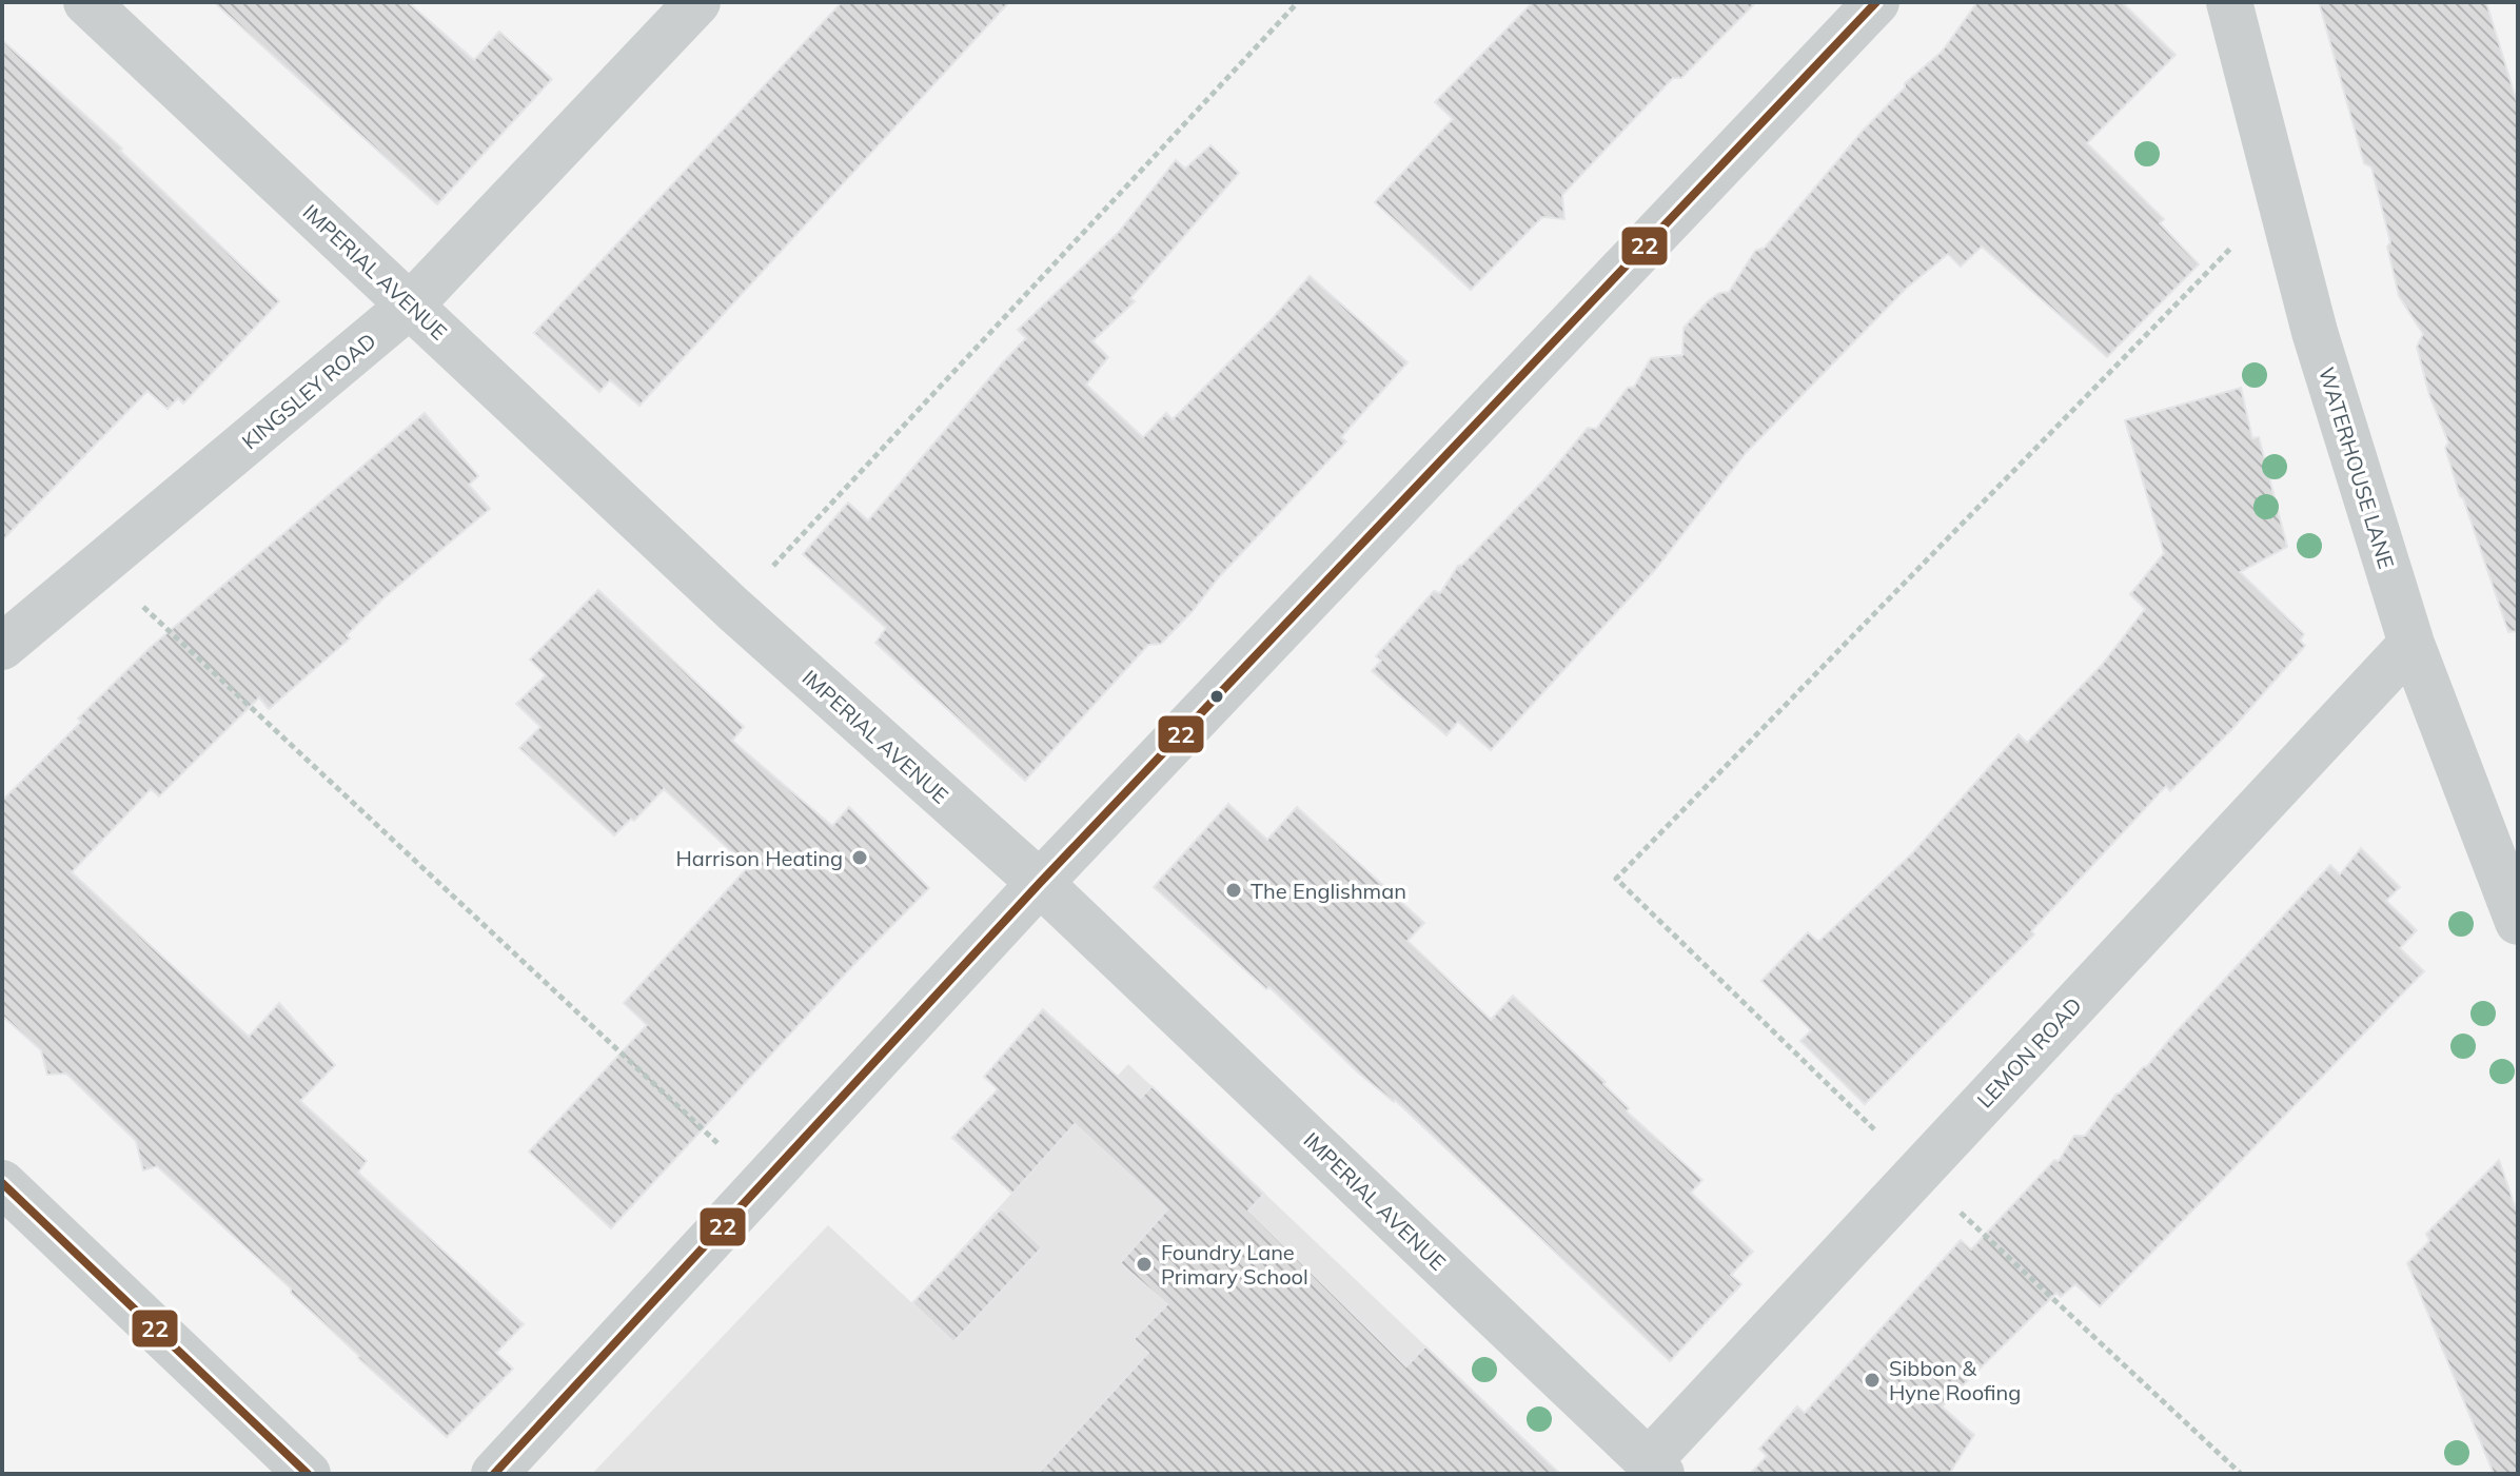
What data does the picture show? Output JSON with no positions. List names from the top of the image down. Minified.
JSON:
{"streets":{"street":["IMPERIAL AVENUE","KINGSLEY ROAD","WATERHOUSE LANE","LEMON ROAD"]},"crossings":[["IMPERIAL AVENUE","KINGSLEY ROAD"],["IMPERIAL AVENUE","LEMON ROAD"],["WATERHOUSE LANE","LEMON ROAD"]],"places":["Harrison Heating","The Englishman","Foundry Lane Primary School","Sibbon & Hyne Roofing"],"lines":["transit line 22"]}
